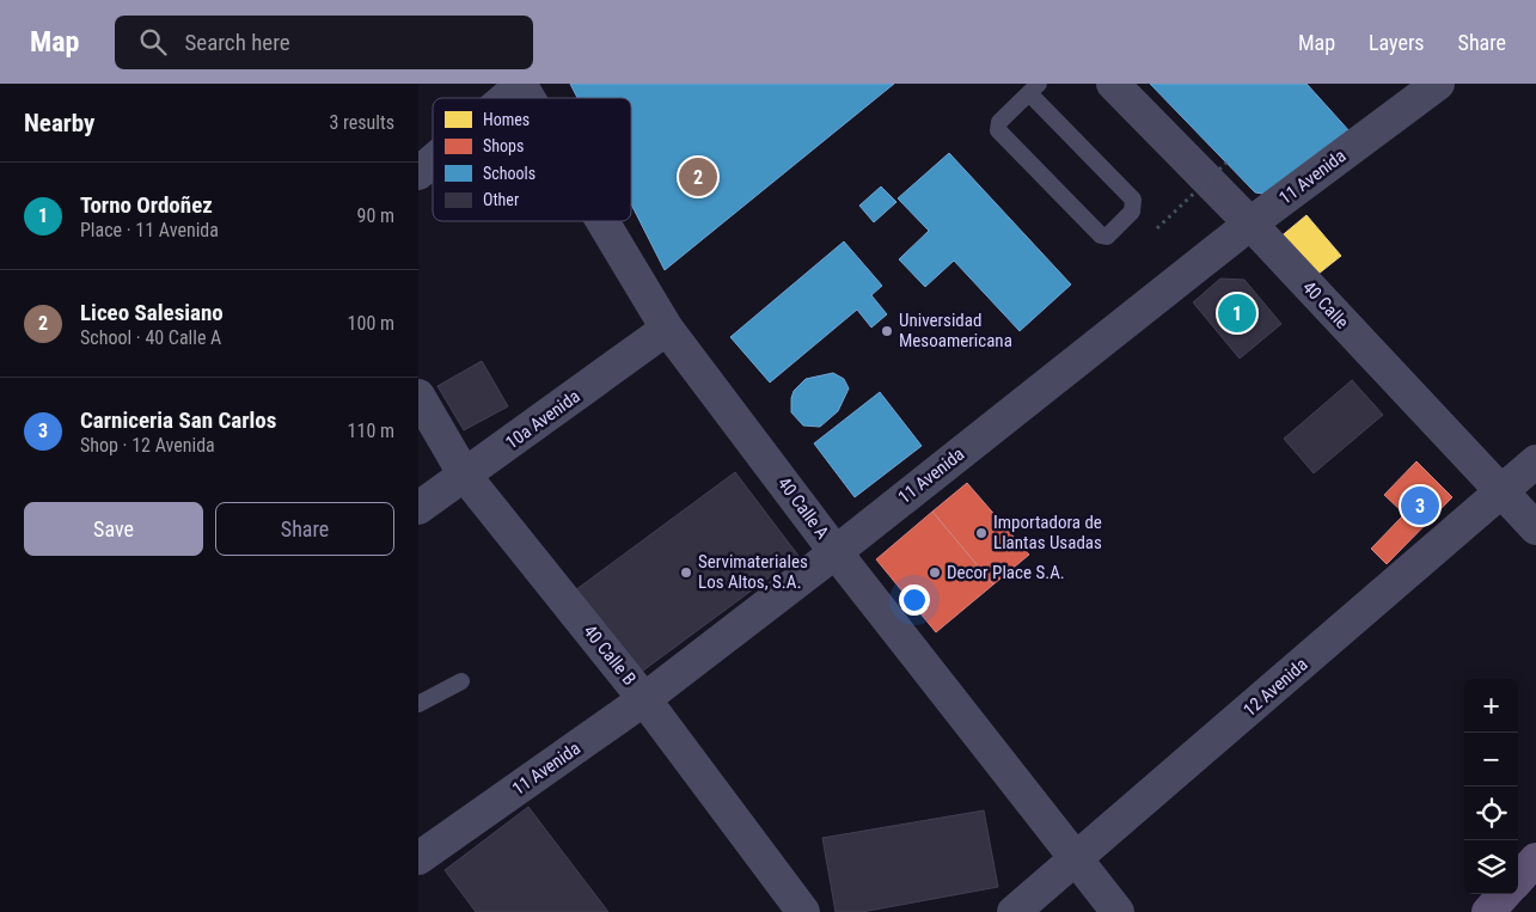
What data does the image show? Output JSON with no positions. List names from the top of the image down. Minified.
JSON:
{"streets":{"street":["11 Avenida","40 Calle","10a Avenida","40 Calle A","40 Calle B","12 Avenida"]},"crossings":[["11 Avenida","40 Calle"],["11 Avenida","40 Calle A"],["11 Avenida","40 Calle B"],["40 Calle","12 Avenida"],["10a Avenida","40 Calle A"],["10a Avenida","40 Calle B"],["40 Calle A","12 Avenida"]],"places":["Universidad Mesoamericana","Importadora de Llantas Usadas","Servimateriales Los Altos, S.A.","Decor Place S.A."],"legend":["Homes","Shops","Schools","Other"],"page":{"header":"Map","search":"Search here","nav":["Map","Layers","Share"],"heading":["Nearby","3 results"],"pins":["2","1","3"],"list":[{"mark":"1","name":"Torno Ordoñez","note":"Place · 11 Avenida","value":"90 m"},{"mark":"2","name":"Liceo Salesiano","note":"School · 40 Calle A","value":"100 m"},{"mark":"3","name":"Carniceria San Carlos","note":"Shop · 12 Avenida","value":"110 m"}],"buttons":["Save","Share"],"map_buttons":["+","−"]}}
